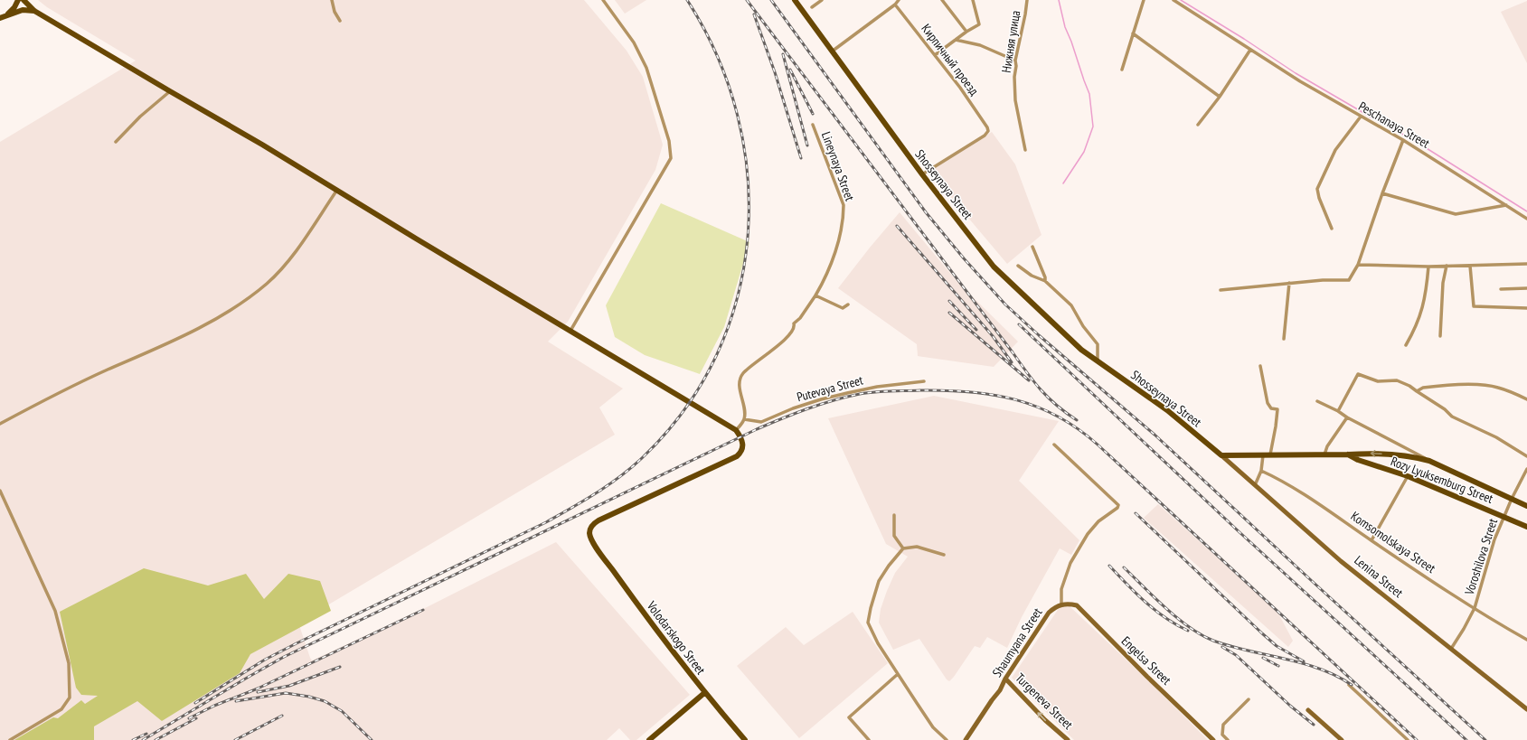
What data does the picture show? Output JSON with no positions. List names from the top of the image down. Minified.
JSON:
{"streets":{"main road":["Shosseynaya Street","Rozy Lyuksemburg Street","Volodarskogo Street"],"street":["Нижняя улица","Кирпичный проезд","Peschanaya Street","Lineynaya Street","Putevaya Street","Komsomolskaya Street","Voroshilova Street","Lenina Street","Shaumyana Street","Engelsa Street","Turgeneva Street"]},"crossings":[["Кирпичный проезд","Shosseynaya Street"],["Lineynaya Street","Putevaya Street"],["Shosseynaya Street","Rozy Lyuksemburg Street"],["Shosseynaya Street","Lenina Street"],["Rozy Lyuksemburg Street","Voroshilova Street"],["Rozy Lyuksemburg Street","Lenina Street"],["Komsomolskaya Street","Voroshilova Street"],["Voroshilova Street","Lenina Street"],["Shaumyana Street","Engelsa Street"],["Shaumyana Street","Turgeneva Street"]],"one_way":["Turgeneva Street"]}
